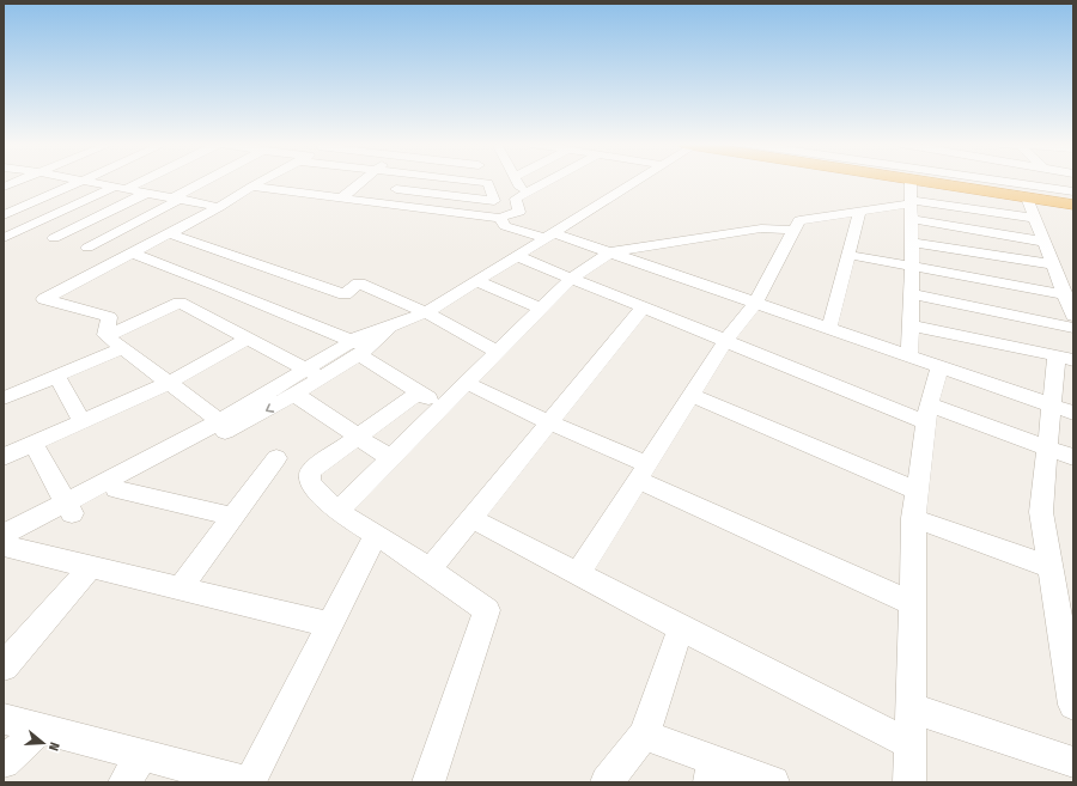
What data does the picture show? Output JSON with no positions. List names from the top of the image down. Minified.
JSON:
{"north":"right"}
